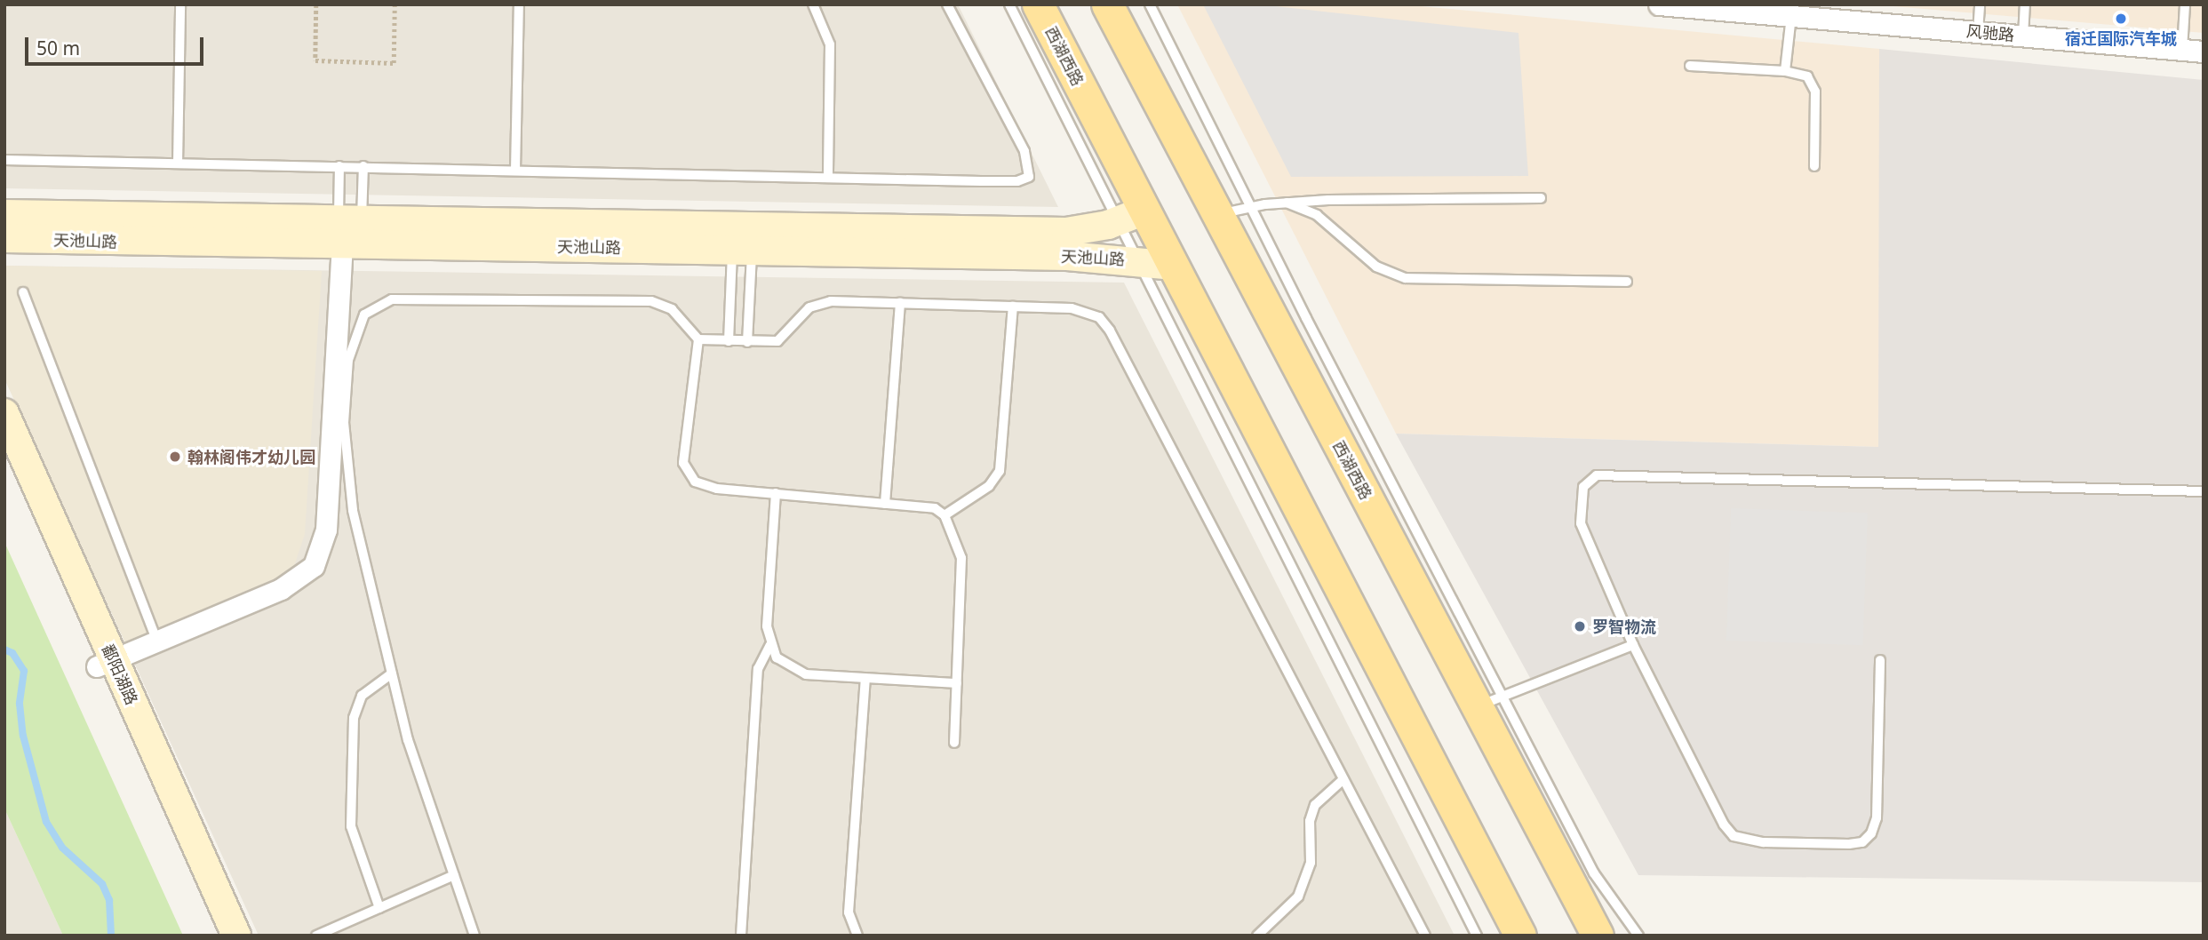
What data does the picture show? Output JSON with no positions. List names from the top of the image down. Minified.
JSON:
{"streets":{"main road":["西湖西路"],"street":["风驰路","天池山路","鄱阳湖路"]},"crossings":[["西湖西路","天池山路"]],"places":["宿迁国际汽车城","翰林阁伟才幼儿园","罗智物流"],"scale_bar":"50 m"}
